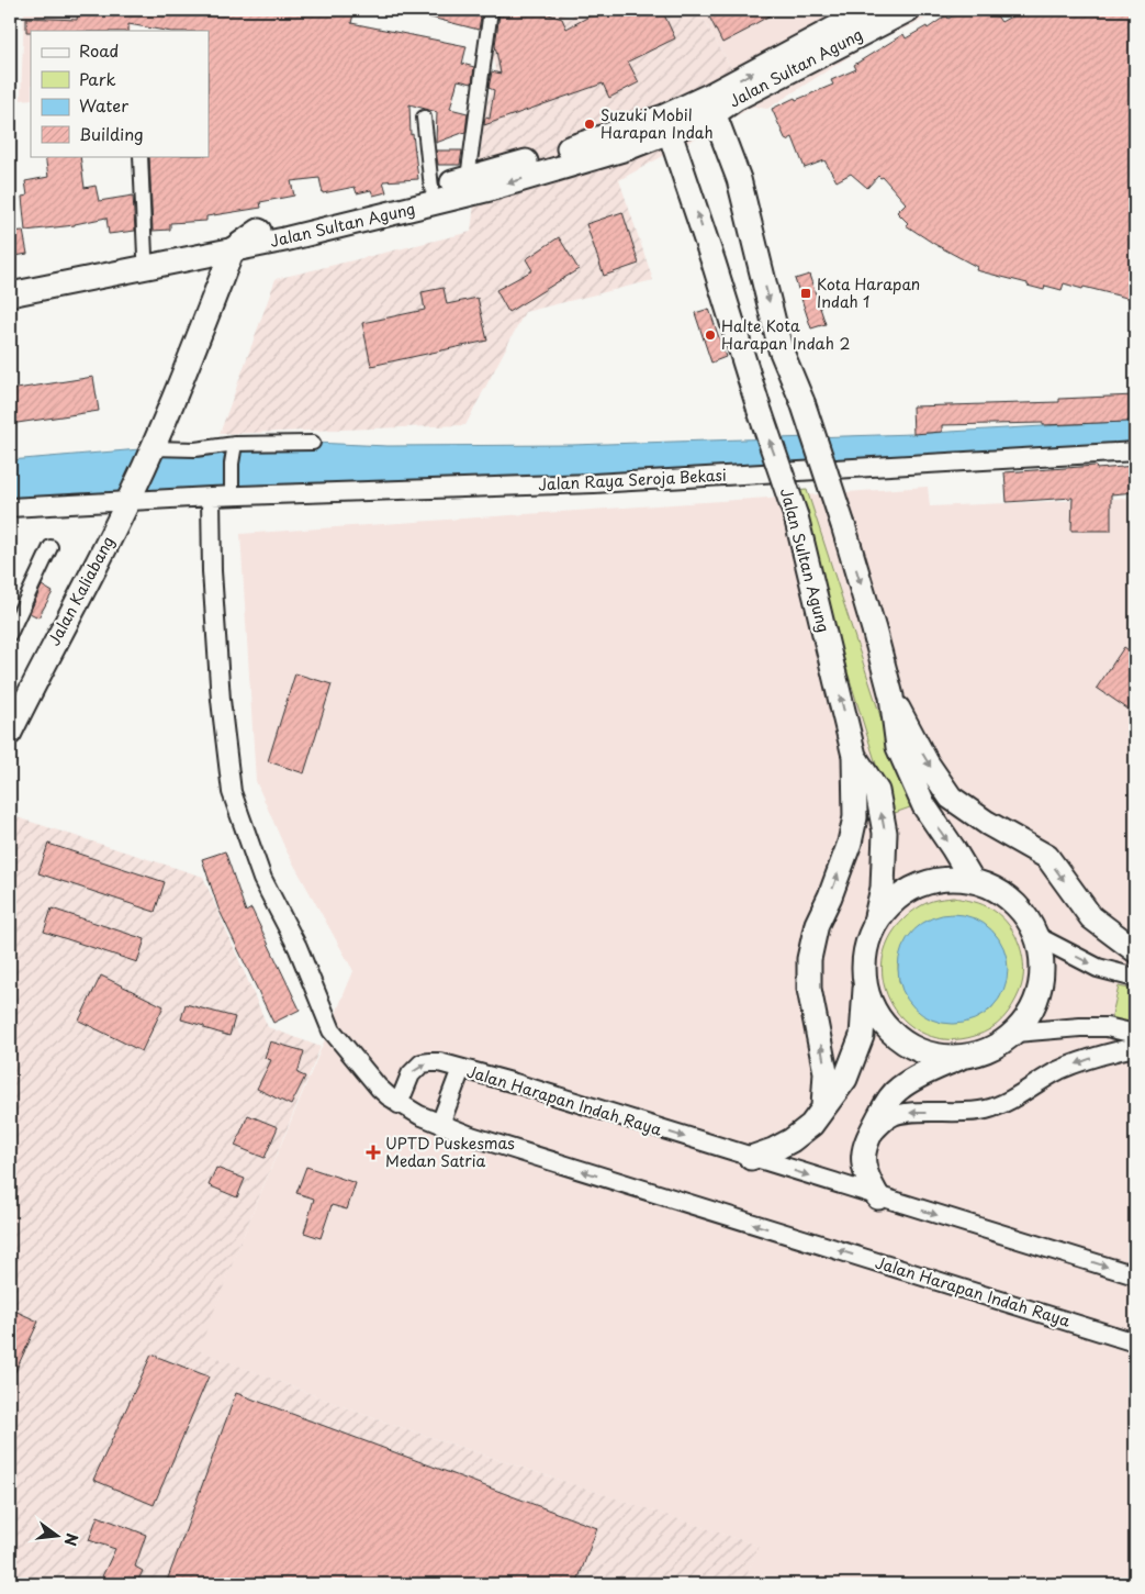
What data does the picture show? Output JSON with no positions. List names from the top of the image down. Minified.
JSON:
{"streets":{"main road":["Jalan Sultan Agung","Jalan Kaliabang"],"street":["Jalan Raya Seroja Bekasi","Jalan Harapan Indah Raya"]},"crossings":[["Jalan Sultan Agung","Jalan Kaliabang"],["Jalan Raya Seroja Bekasi","Jalan Kaliabang"]],"places":{"other":["Suzuki Mobil Harapan Indah","Halte Kota Harapan Indah 2"],"transit":["Kota Harapan Indah 1"],"health":["UPTD Puskesmas Medan Satria"]},"legend":["Road","Park","Water","Building"],"north":"right"}
